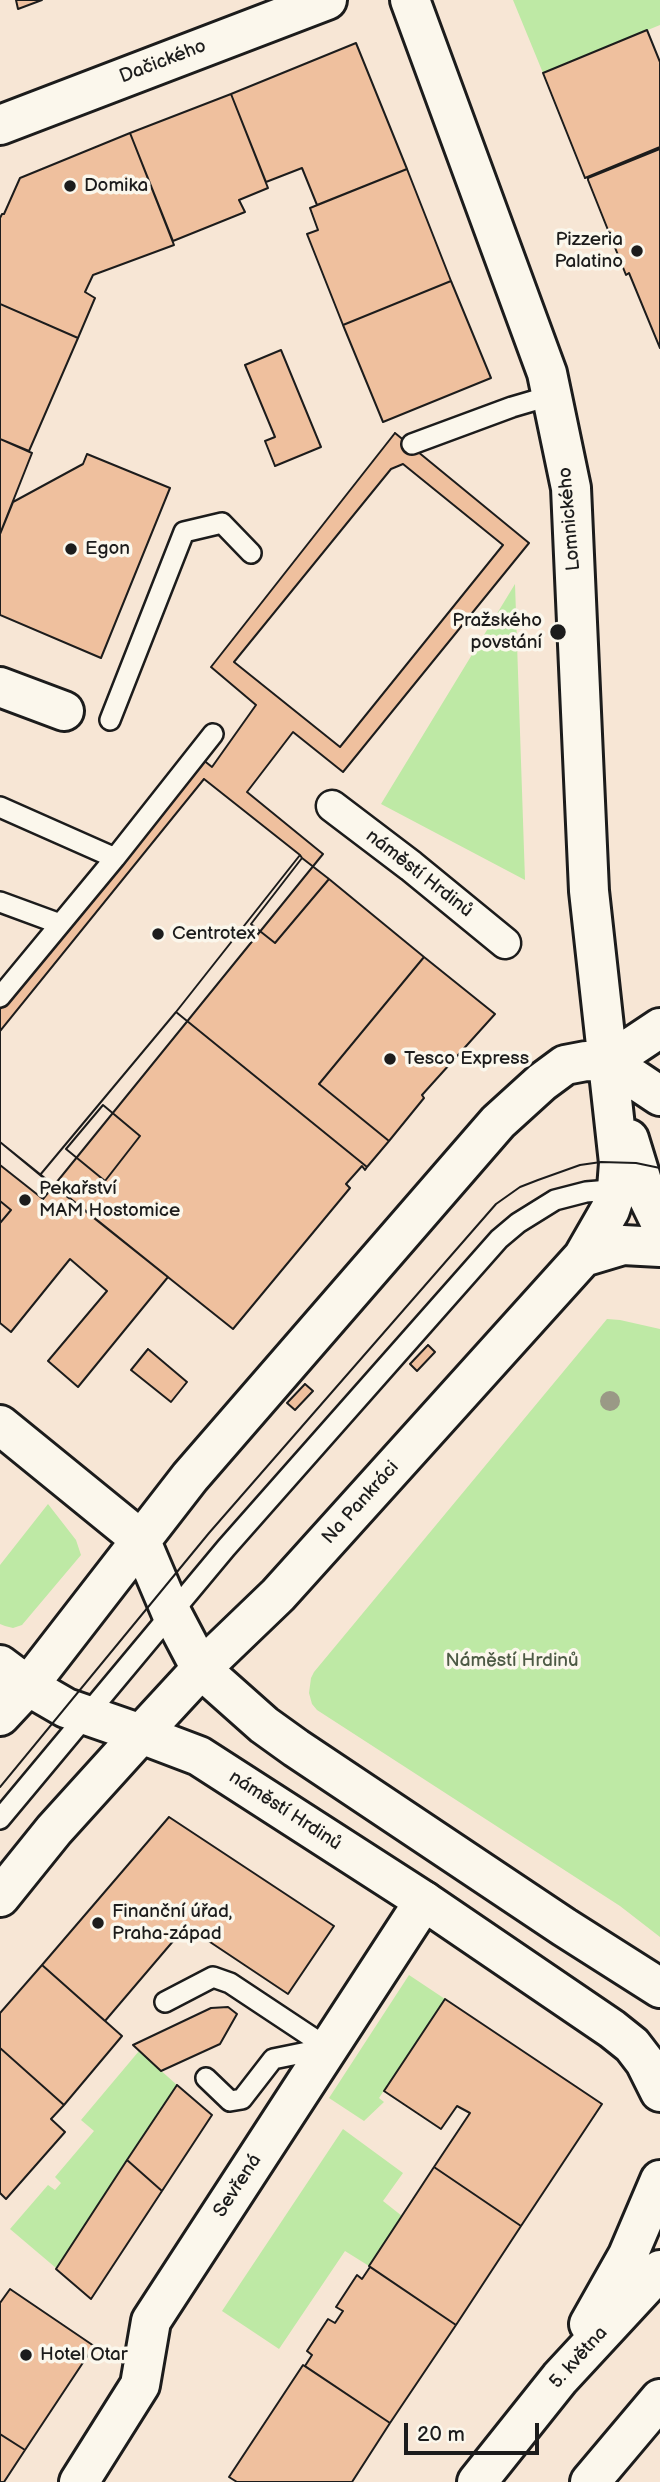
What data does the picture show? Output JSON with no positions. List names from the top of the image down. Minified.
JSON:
{"streets":{"street":["Dačického","Lomnického","náměstí Hrdinů","Na Pankráci","Sevřená","5. května"]},"crossings":[["Lomnického","Na Pankráci"],["náměstí Hrdinů","Na Pankráci"],["náměstí Hrdinů","Sevřená"]],"parks":["Náměstí Hrdinů"],"places":["Domika","Pizzeria Palatino","Egon","Pražského povstání","Centrotex","Tesco Express","Pekařství MAM Hostomice","Finanční úřad, Praha-západ","Hotel Otar"],"scale_bar":"20 m"}
